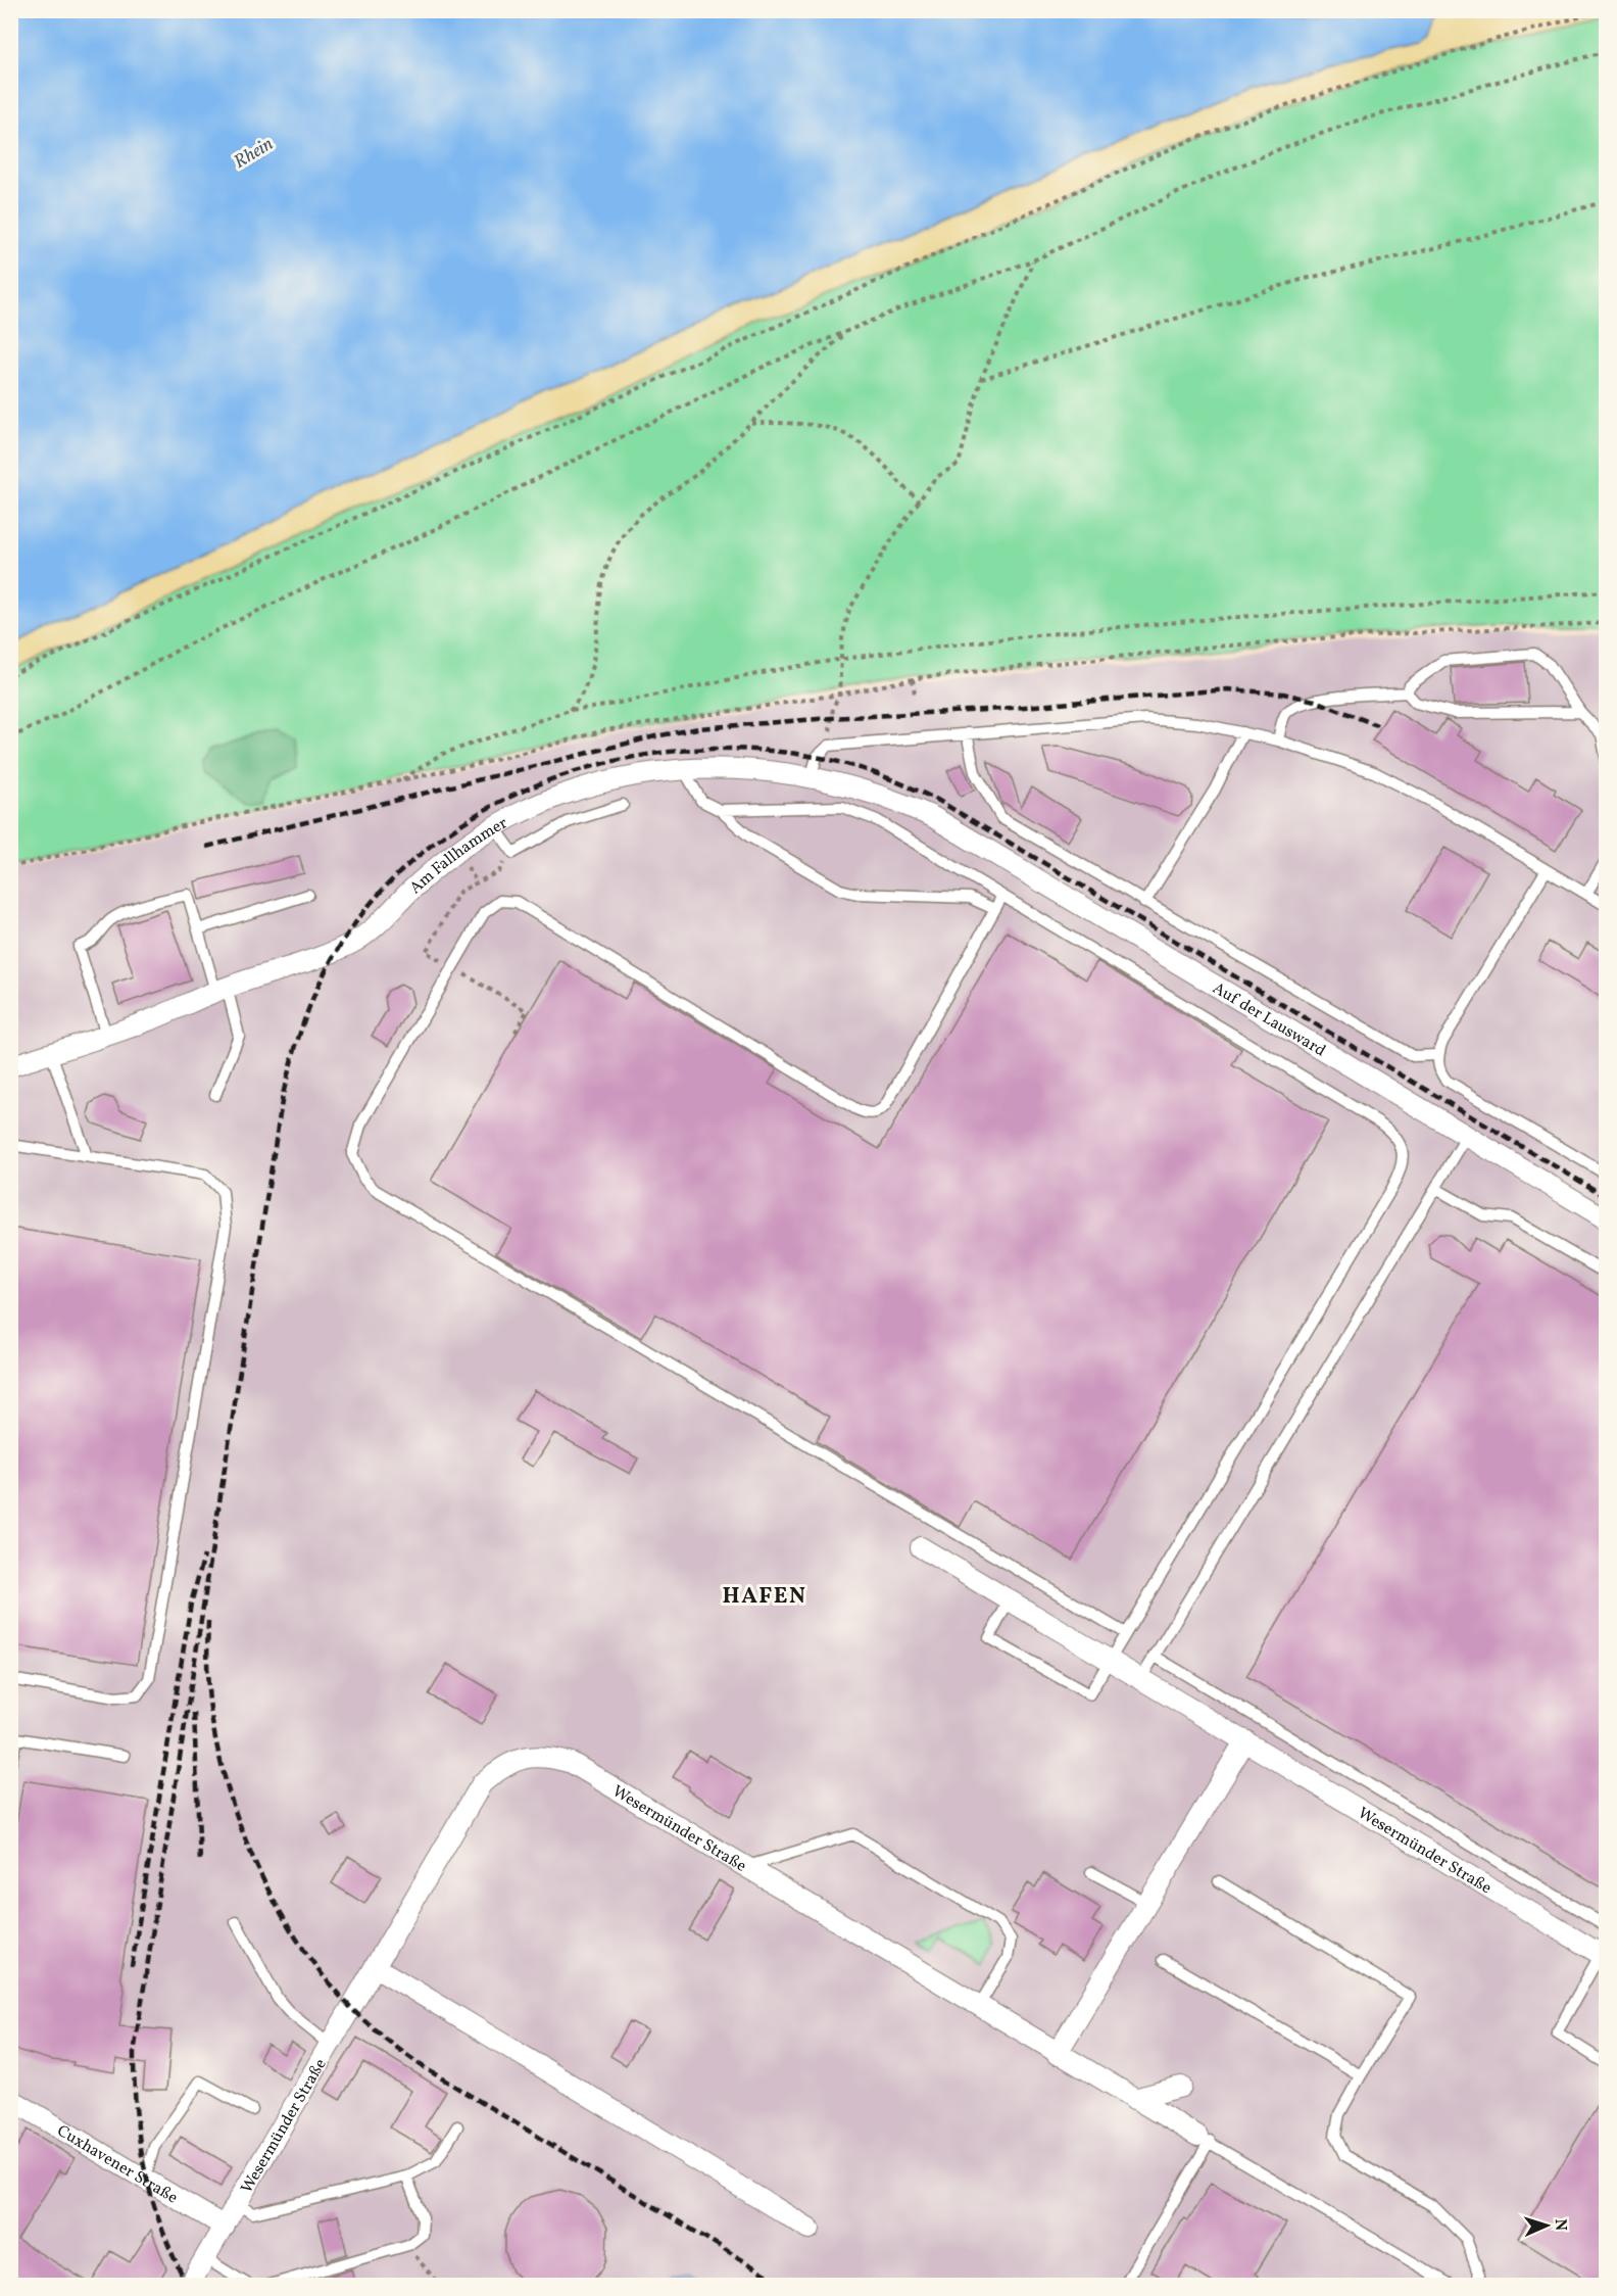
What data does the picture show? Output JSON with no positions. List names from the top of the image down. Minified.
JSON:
{"streets":{"street":["Am Fallhammer","Auf der Lausward","Wesermünder Straße","Cuxhavener Straße"]},"crossings":[["Am Fallhammer","Auf der Lausward"],["Wesermünder Straße","Cuxhavener Straße"]],"districts":["HAFEN"],"water":["Rhein"],"north":"right"}
